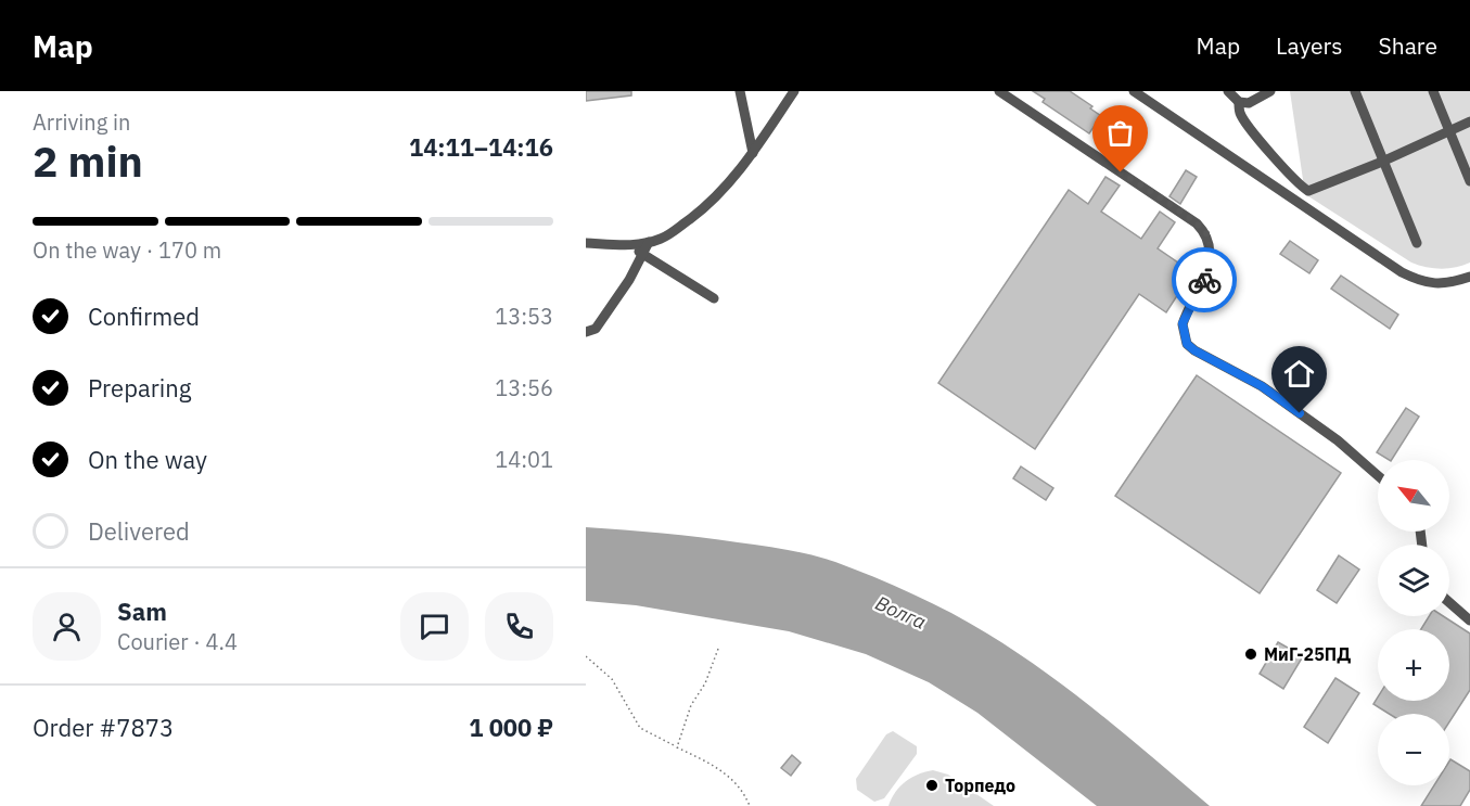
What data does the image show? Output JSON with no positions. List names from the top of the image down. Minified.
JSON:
{"water":["Волга"],"places":["МиГ-25ПД","Торпедо"],"north":"top left","page":{"header":"Map","nav":["Map","Layers","Share"],"heading":["2 min","Arriving in","14:11–14:16"],"panel":["Sam","Courier · 4.4","Order #7873","1 000 ₽"],"bar":"On the way · 170 m","list":[["Confirmed","13:53"],["Preparing","13:56"],["On the way","14:01"],"Delivered"],"map_buttons":["+","−"]}}
